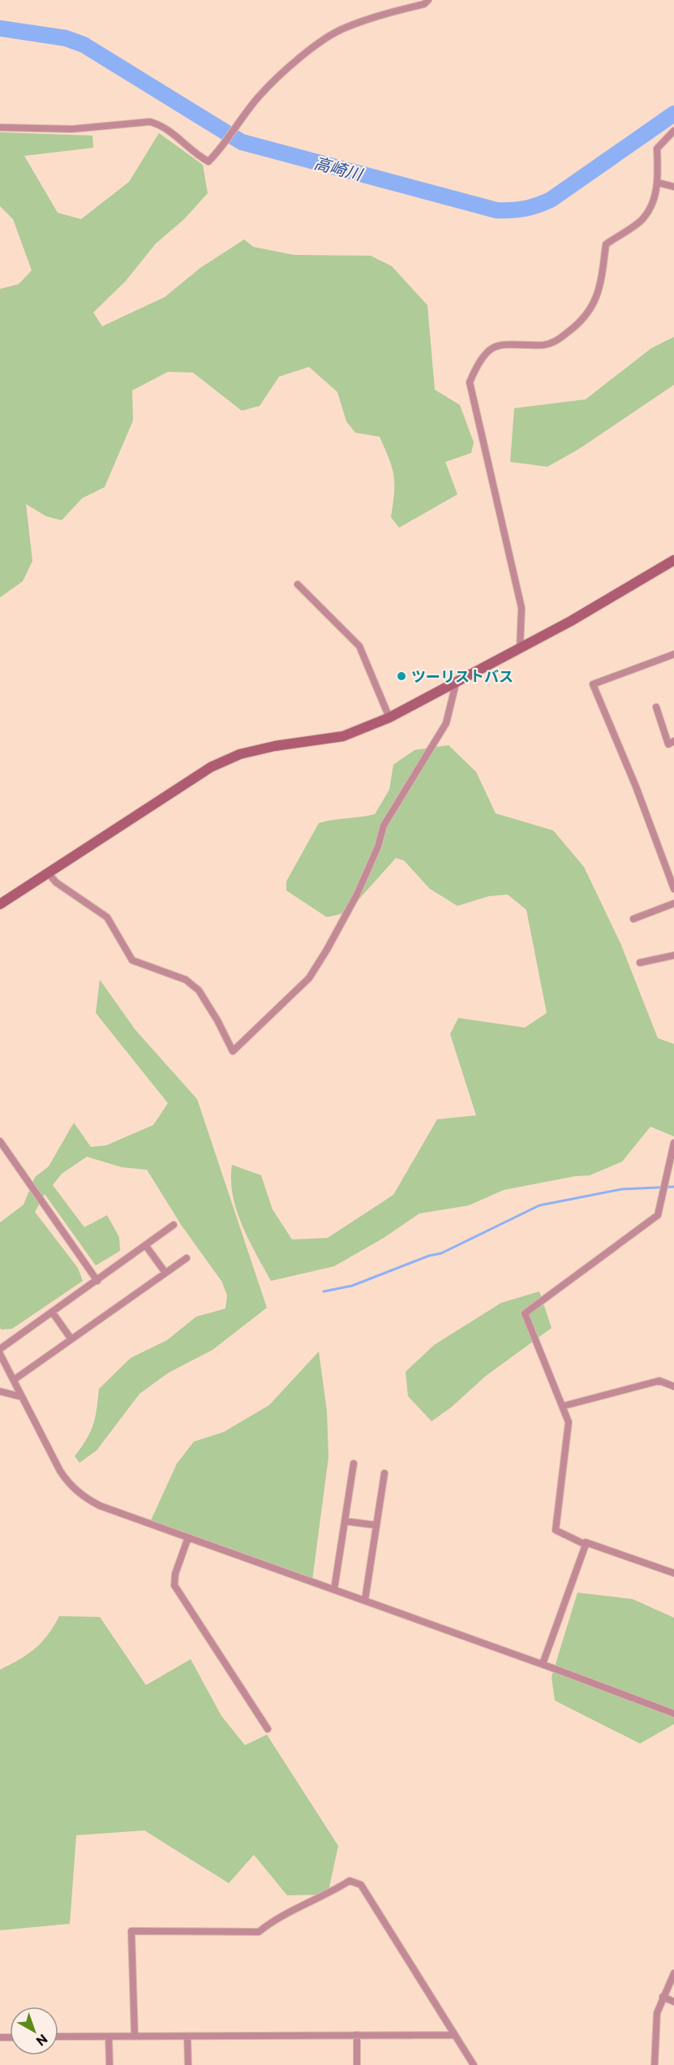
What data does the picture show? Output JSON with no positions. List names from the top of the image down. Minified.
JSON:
{"water":["高崎川"],"places":["ツーリストバス"],"north":"bottom right"}
